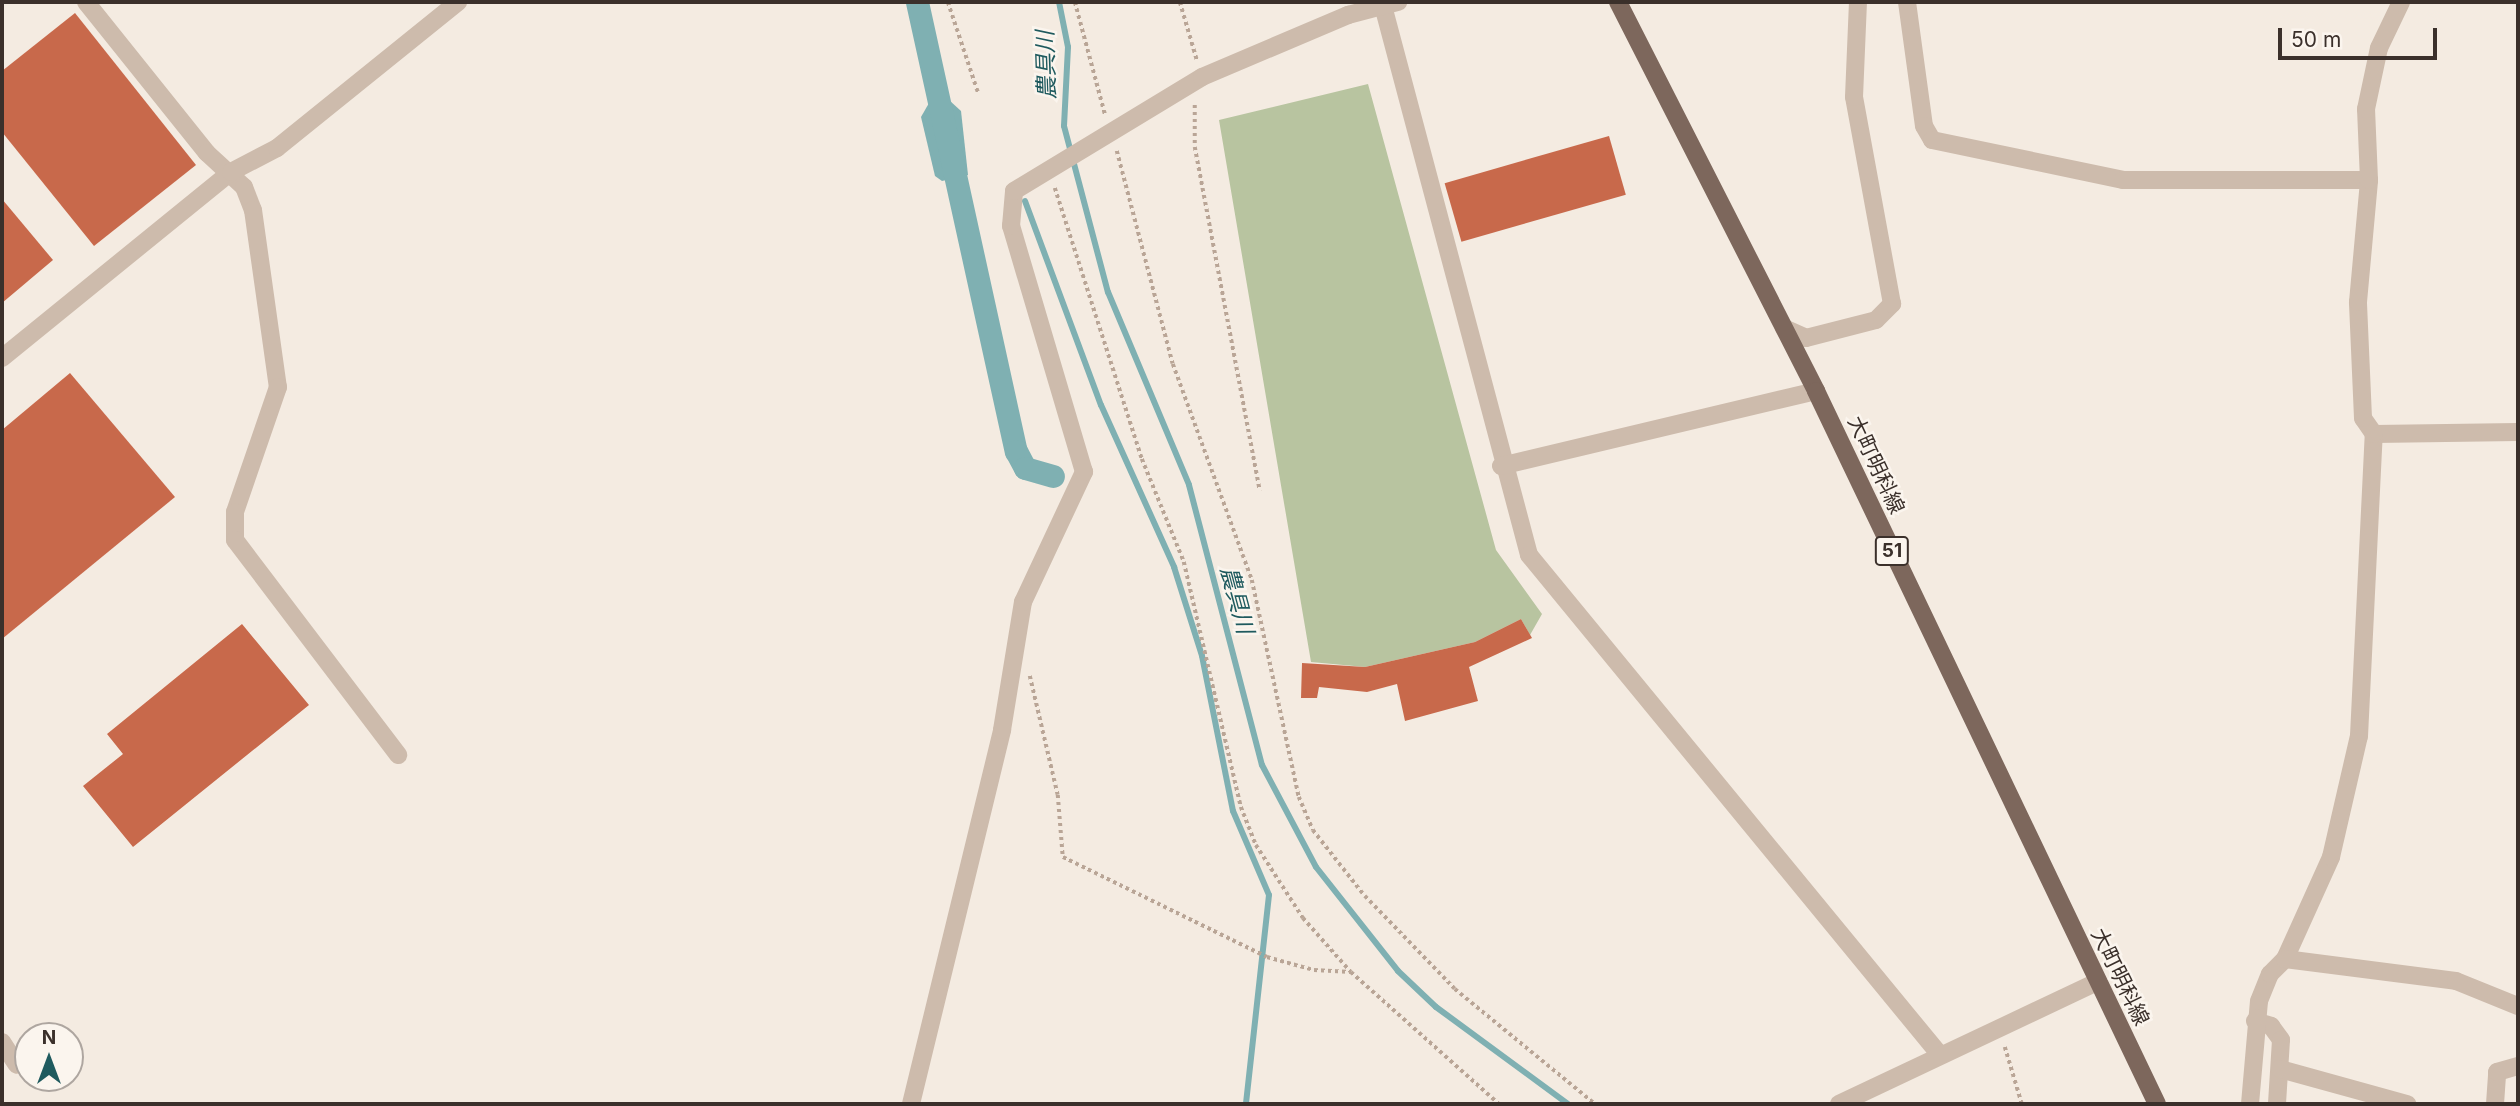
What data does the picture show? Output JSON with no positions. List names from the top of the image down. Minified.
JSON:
{"streets":{"main road":["大町明科線","51"]},"water":["農具川"],"scale_bar":"50 m","north":"top"}
